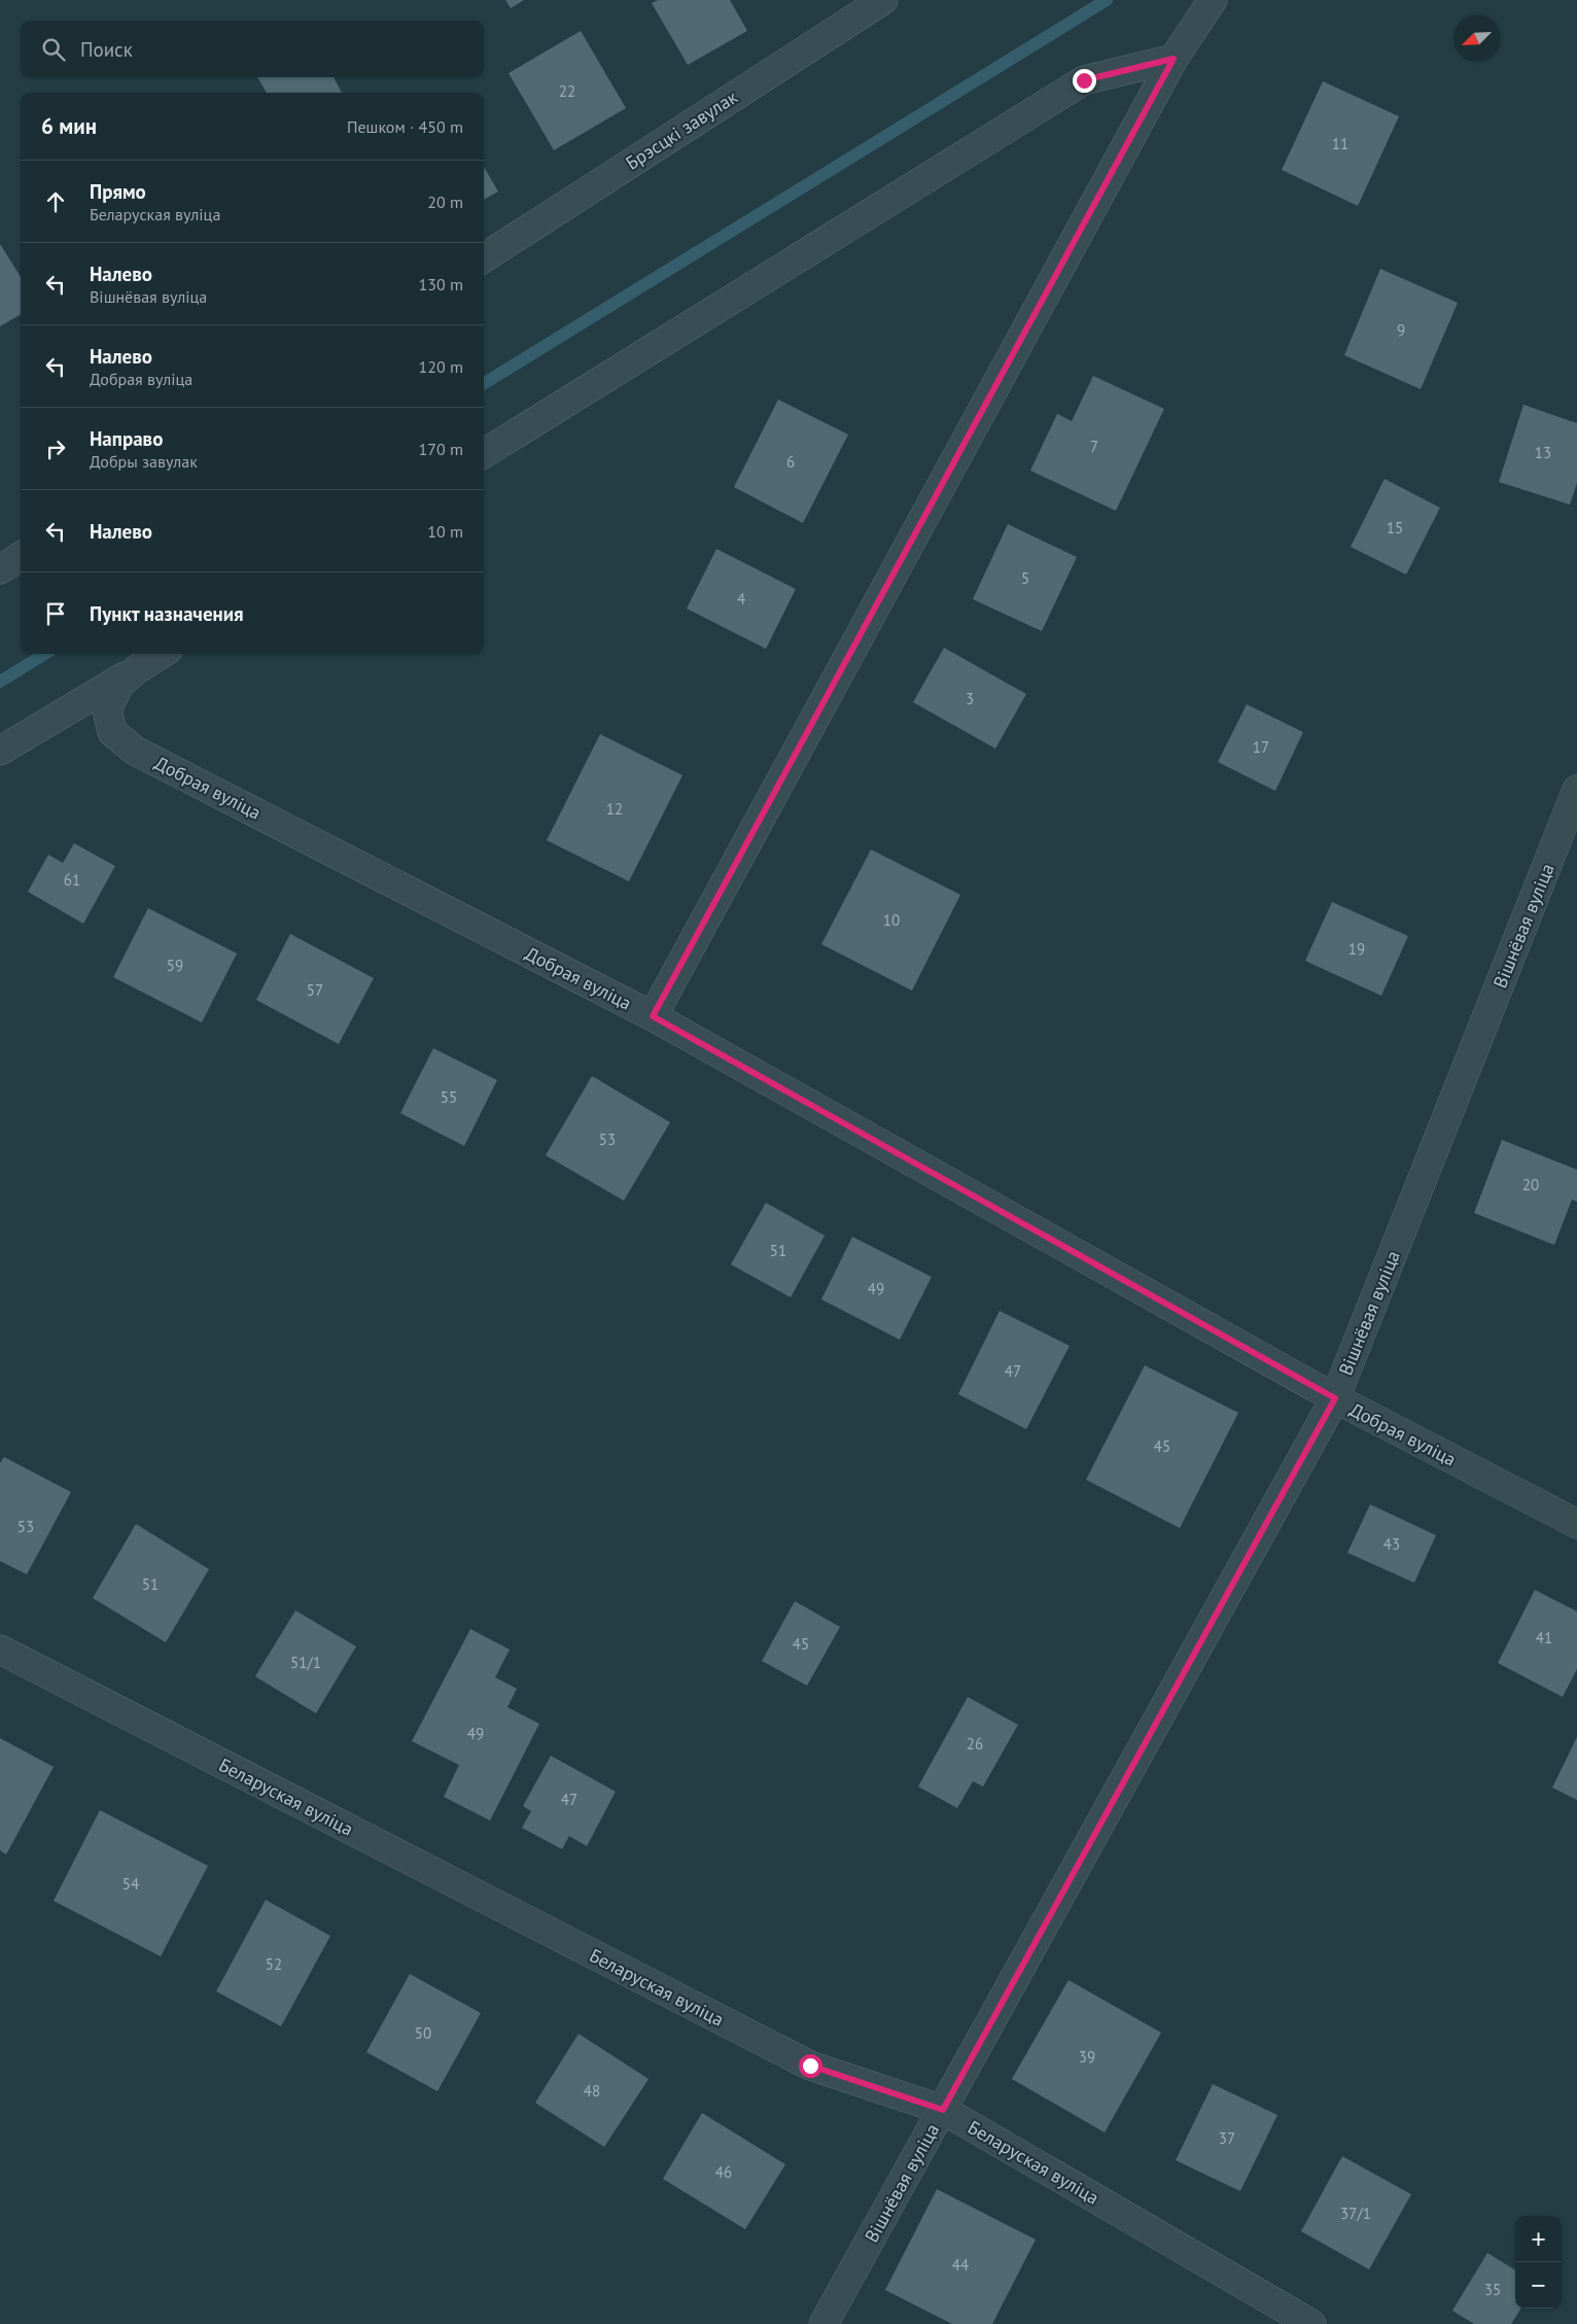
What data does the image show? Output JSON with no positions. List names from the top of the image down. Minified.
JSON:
{"streets":{"street":["Брэсцкі завулак","Добрая вуліца","Вішнёвая вуліца","Беларуская вуліца"]},"crossings":[["Добрая вуліца","Вішнёвая вуліца"],["Вішнёвая вуліца","Беларуская вуліца"]],"house_numbers":["22","11","9","7","13","6","15","5","4","3","17","12","61","10","19","59","57","55","53","20","51","49","47","45","53","43","51","41","45","51/1","49","26","47","54","52","50","39","48","37","46","37/1","44","35"],"north":"bottom left","page":{"search":"Поиск","heading":["6 мин","Пешком · 450 m"],"list":[["Прямо","Беларуская вуліца","20 m"],["Налево","Вішнёвая вуліца","130 m"],["Налево","Добрая вуліца","120 m"],["Направо","Добры завулак","170 m"],["Налево","10 m"],"Пункт назначения"],"map_buttons":["+","−"]}}
